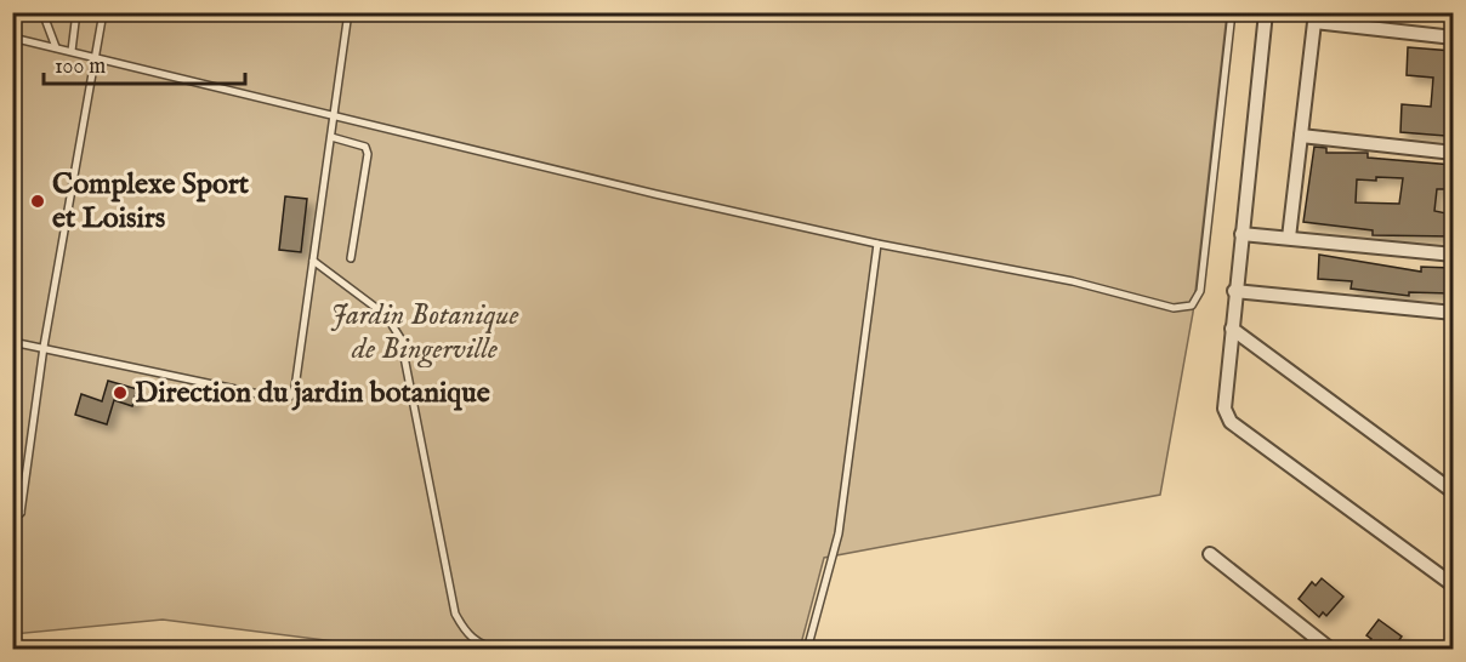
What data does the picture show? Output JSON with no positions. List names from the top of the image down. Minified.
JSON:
{"parks":["Jardin Botanique de Bingerville"],"places":["Complexe Sport et Loisirs","Direction du jardin botanique"],"scale_bar":"100 m"}
